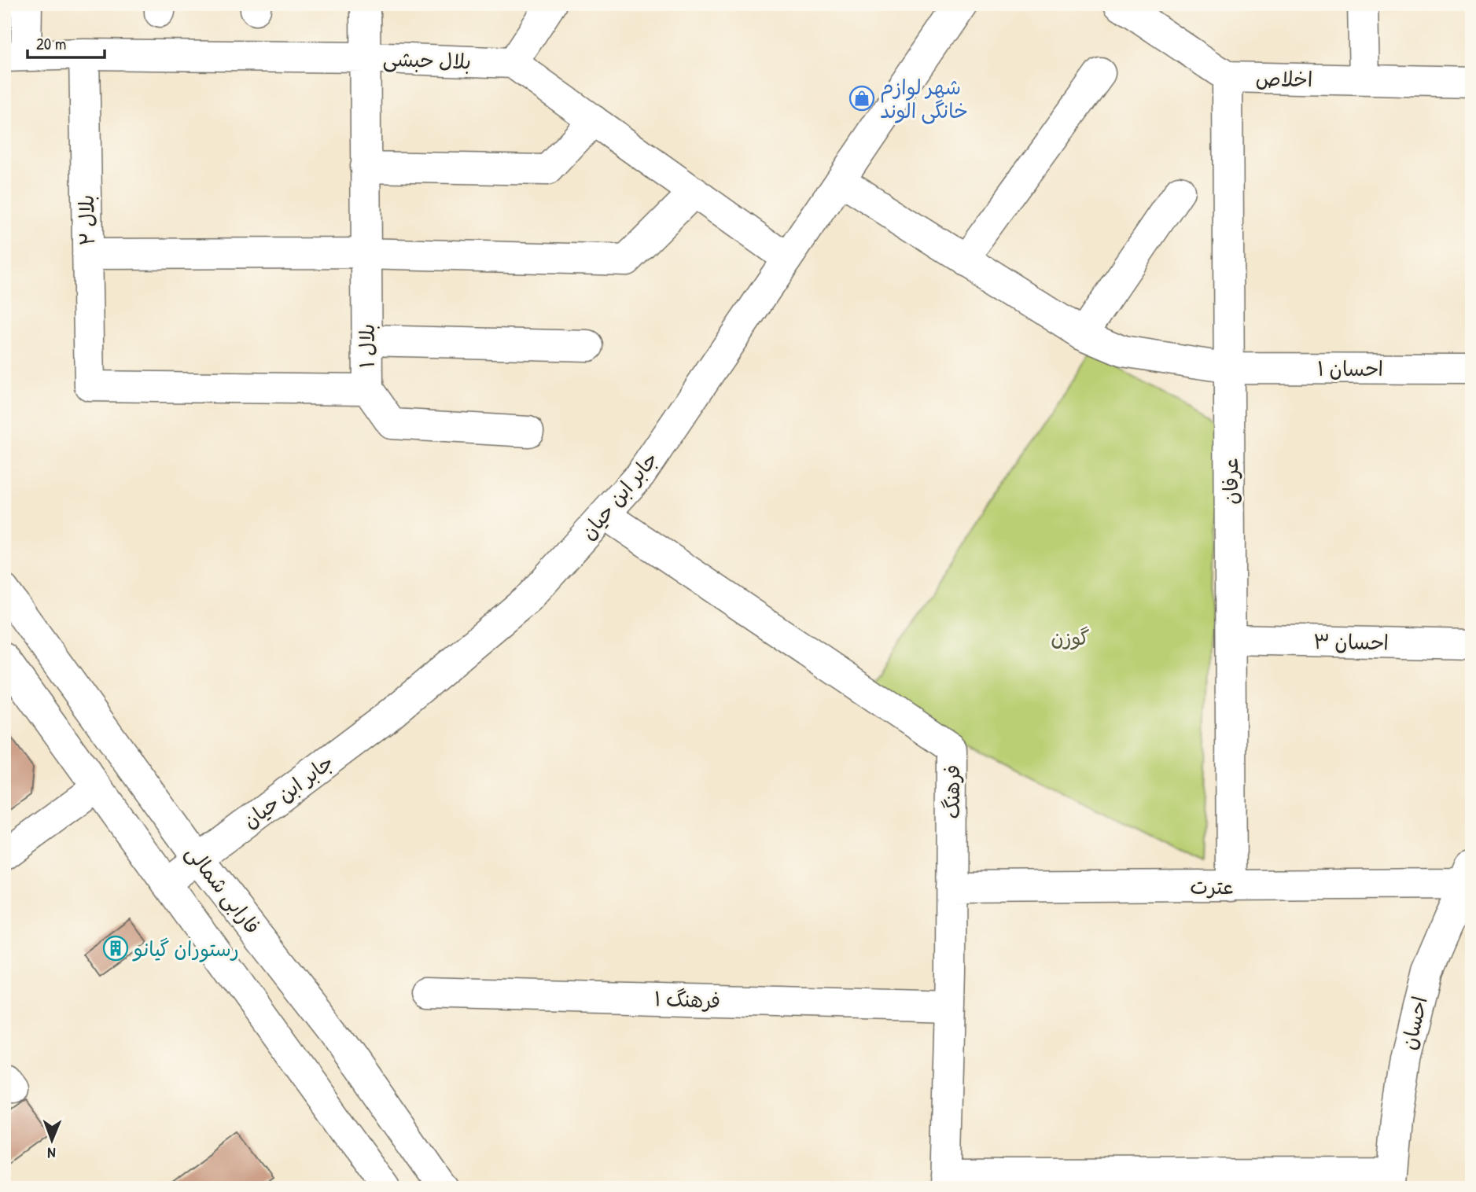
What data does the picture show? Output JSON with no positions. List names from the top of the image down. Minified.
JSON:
{"streets":{"street":["بلال حبشی","اخلاص","بلال ۲","بلال ۱","احسان ۱","عرفان","جابر ابن حیان","احسان ۳","فرهنگ","عترت","فارابی شمالی","فرهنگ ۱","احسان"]},"crossings":[["بلال حبشی","بلال ۲"],["بلال حبشی","بلال ۱"],["اخلاص","عرفان"],["بلال ۲","بلال ۱"],["احسان ۱","عرفان"],["احسان ۱","جابر ابن حیان"],["عرفان","احسان ۳"],["عرفان","عترت"],["جابر ابن حیان","فرهنگ"],["جابر ابن حیان","فارابی شمالی"],["فرهنگ","عترت"],["فرهنگ","فرهنگ ۱"],["عترت","احسان"]],"parks":["گوزن"],"places":{"shop":["شهر لوازم خانگی الوند"],"building":["رستوران گیانو"]},"scale_bar":"20 m","north":"bottom"}
